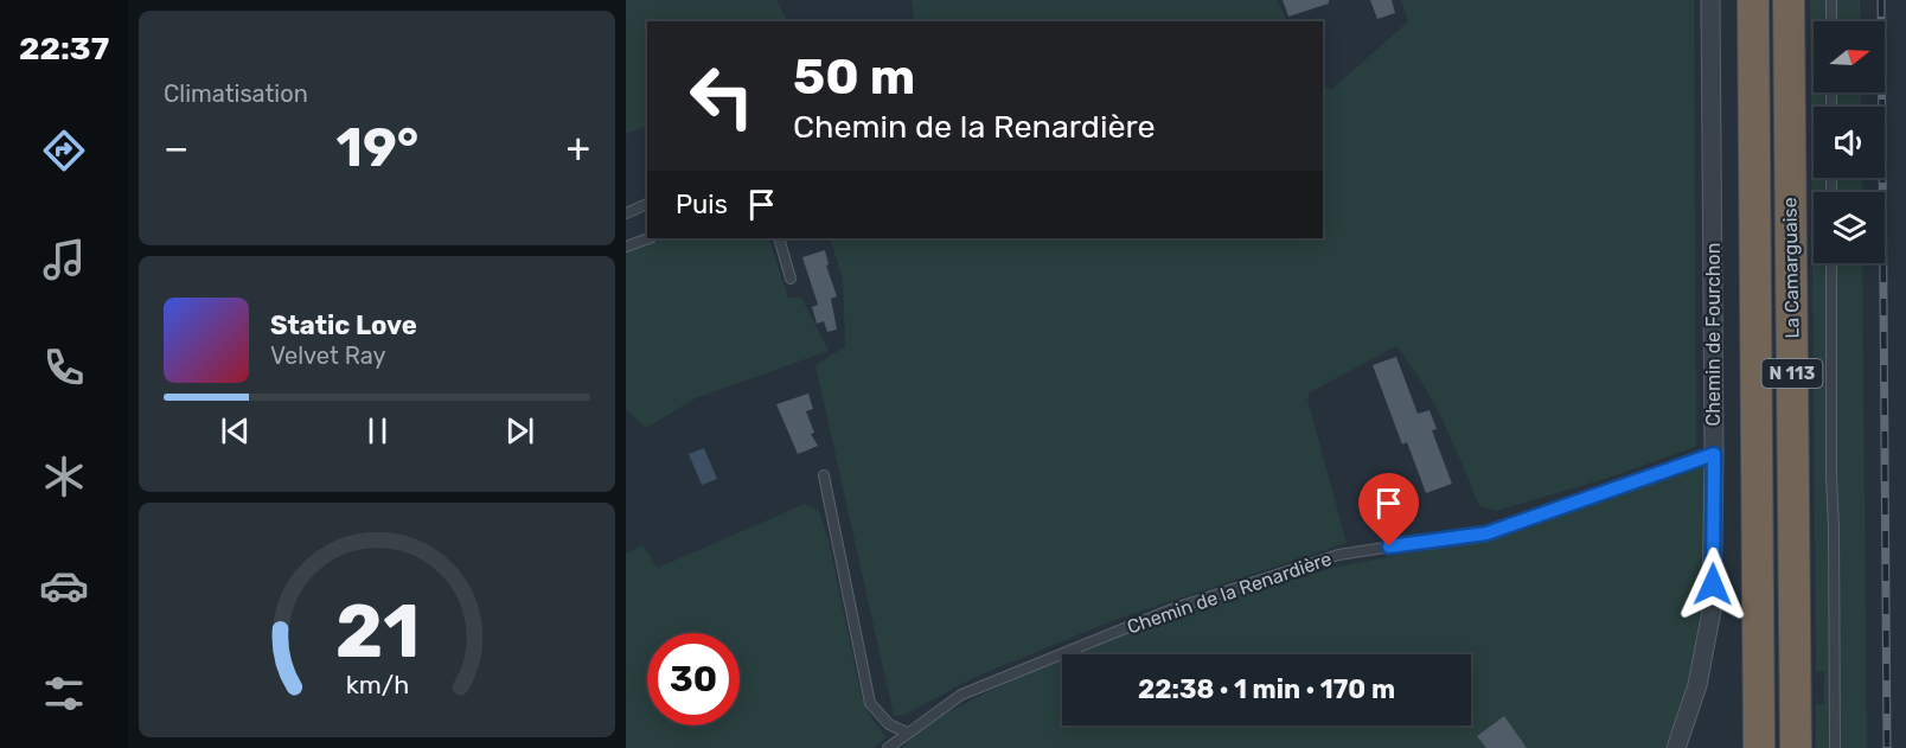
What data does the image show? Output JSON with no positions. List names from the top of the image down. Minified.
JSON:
{"streets":{"highway":["La Camarguaise","N 113"],"street":["Chemin de Fourchon"],"lane":["Chemin de la Renardière"]},"crossings":[["Chemin de Fourchon","Chemin de la Renardière"]],"north":"right","page":{"tabs":"22:37","tile":"Climatisation","turn":["50 m","Chemin de la Renardière"],"heat":["−","19°","+"],"then":"Puis","song":["Static Love","Velvet Ray"],"limit":"30","trip":"22:38 · 1 min · 170 m","gauge":["21","km/h"]}}
